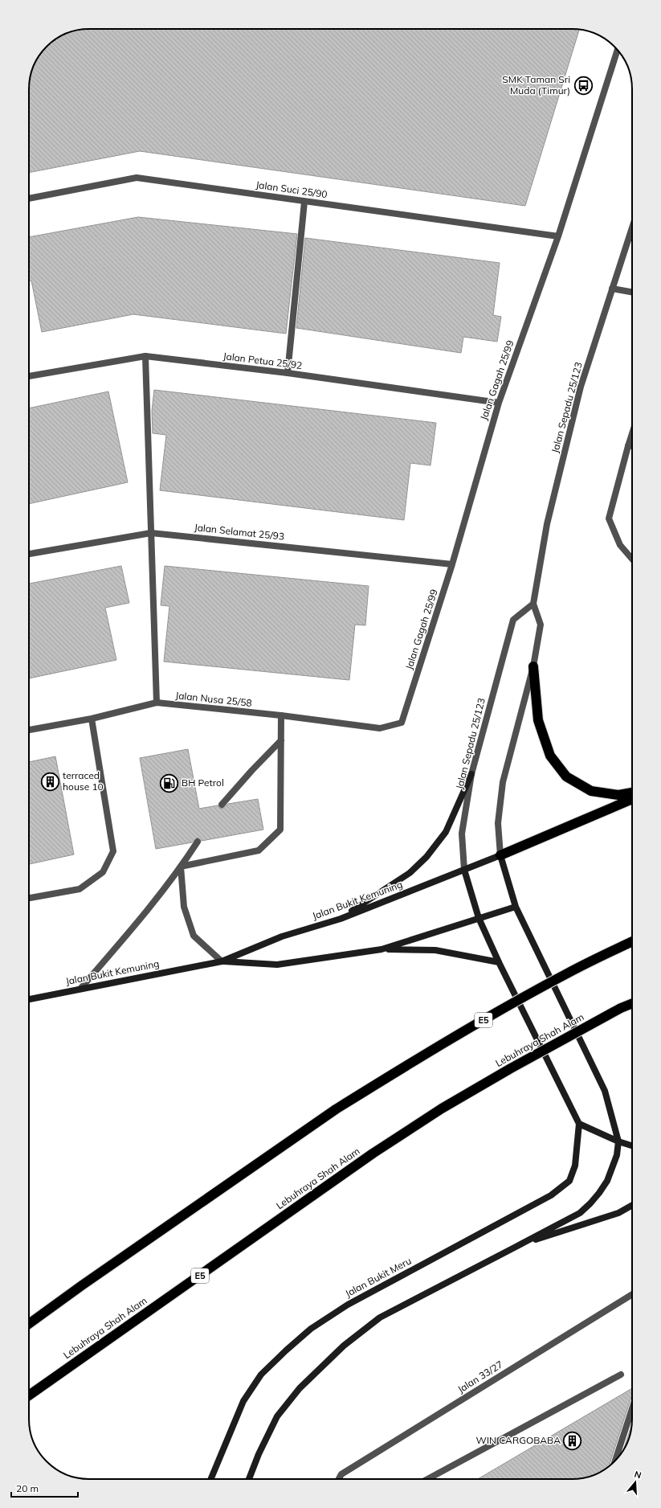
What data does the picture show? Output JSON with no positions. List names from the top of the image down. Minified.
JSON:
{"streets":{"highway":["E5","Lebuhraya Shah Alam"],"main road":["Jalan Sepadu 25/123","Jalan Bukit Kemuning","Jalan Bukit Meru"],"street":["Jalan Suci 25/90","Jalan Petua 25/92","Jalan Gagah 25/99","Jalan Selamat 25/93","Jalan Nusa 25/58","Jalan 33/27"]},"crossings":[["Jalan Suci 25/90","Jalan Gagah 25/99"],["Jalan Petua 25/92","Jalan Gagah 25/99"],["Jalan Gagah 25/99","Jalan Selamat 25/93"],["Jalan Gagah 25/99","Jalan Nusa 25/58"],["Jalan Sepadu 25/123","Jalan Bukit Kemuning"]],"places":{"bus stop":["SMK Taman Sri Muda (Timur)"],"building":["terraced house 10","WIN CARGOBABA"],"fuel station":["BH Petrol"]},"scale_bar":"20 m","north":"top"}
